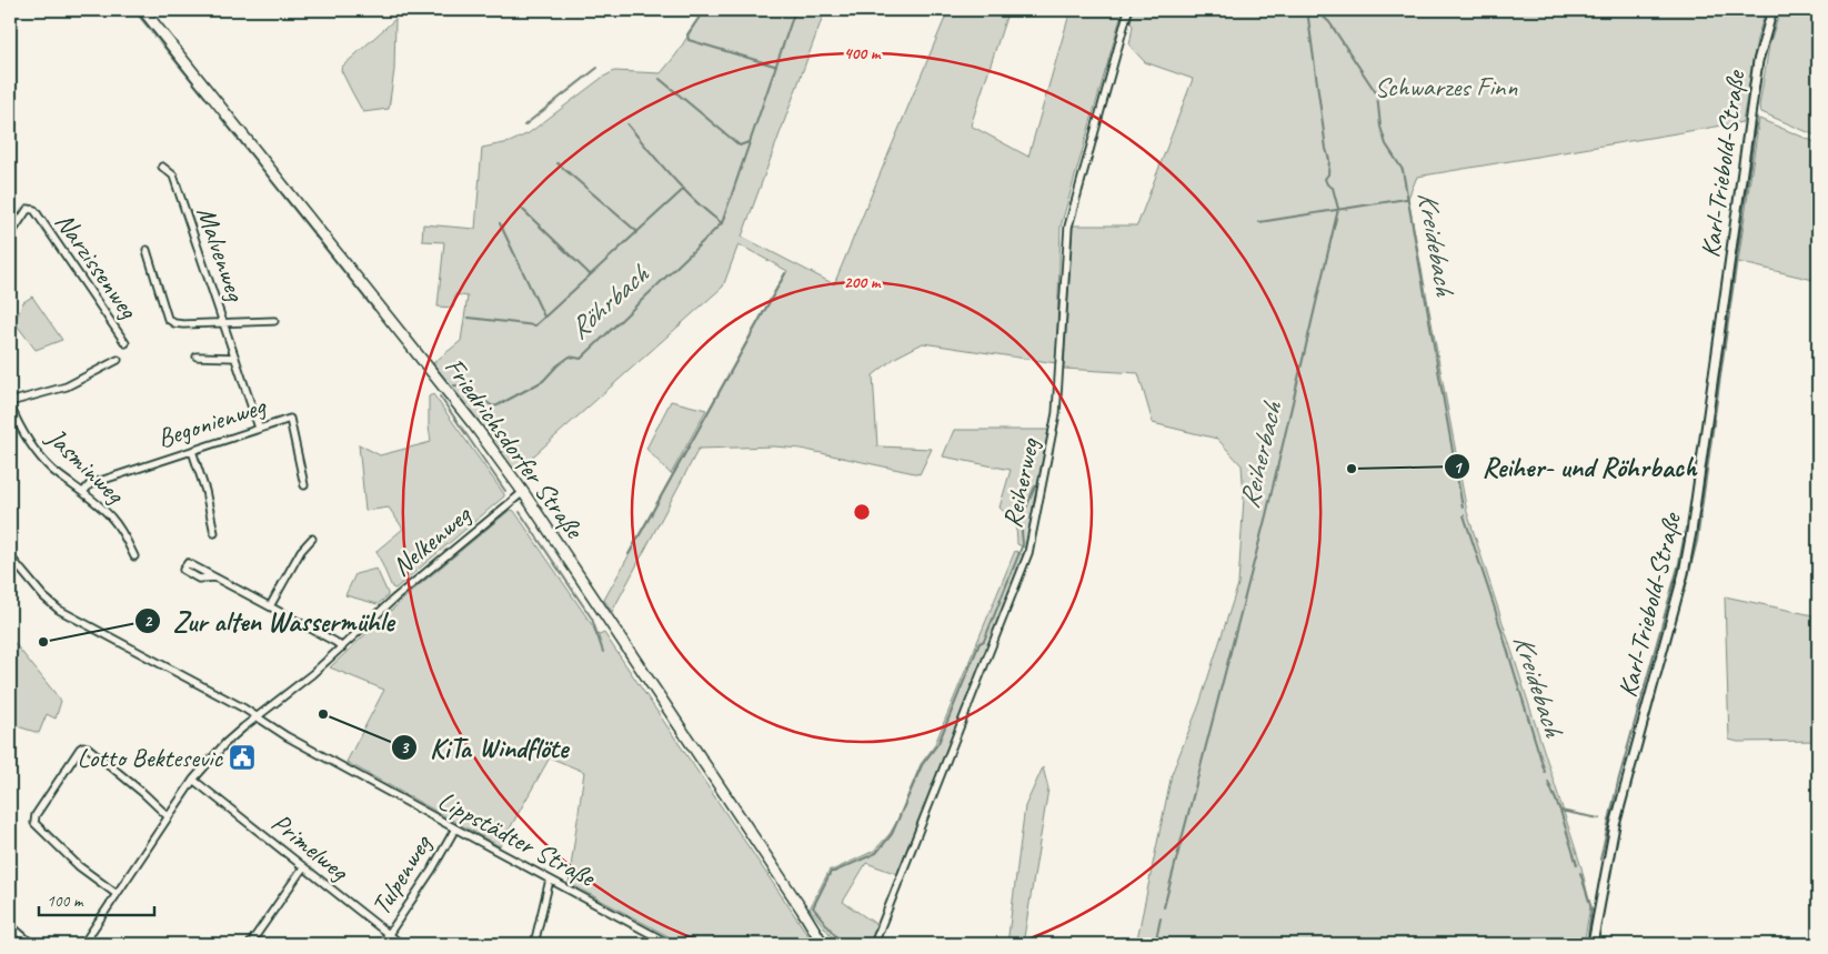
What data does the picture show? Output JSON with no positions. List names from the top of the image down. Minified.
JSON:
{"streets":{"main road":["Friedrichsdorfer Straße"],"street":["Karl-Triebold-Straße","Malvenweg","Narzissenweg","Begonienweg","Jasminweg","Reiherweg","Nelkenweg","Lippstädter Straße","Primelweg","Tulpenweg"]},"crossings":[["Malvenweg","Begonienweg"],["Begonienweg","Jasminweg"],["Friedrichsdorfer Straße","Nelkenweg"],["Nelkenweg","Lippstädter Straße"],["Nelkenweg","Primelweg"],["Lippstädter Straße","Tulpenweg"],["Primelweg","Tulpenweg"]],"water":["Kreidebach","Röhrbach","Reiherbach"],"parks":["Schwarzes Finn"],"places":{"other":["Reiher- und Röhrbach","Zur alten Wassermühle","KiTa Windflöte"],"public building":["Lotto Bektesevic"]},"scale_bar":"100 m","rings":["400 m","200 m"]}
